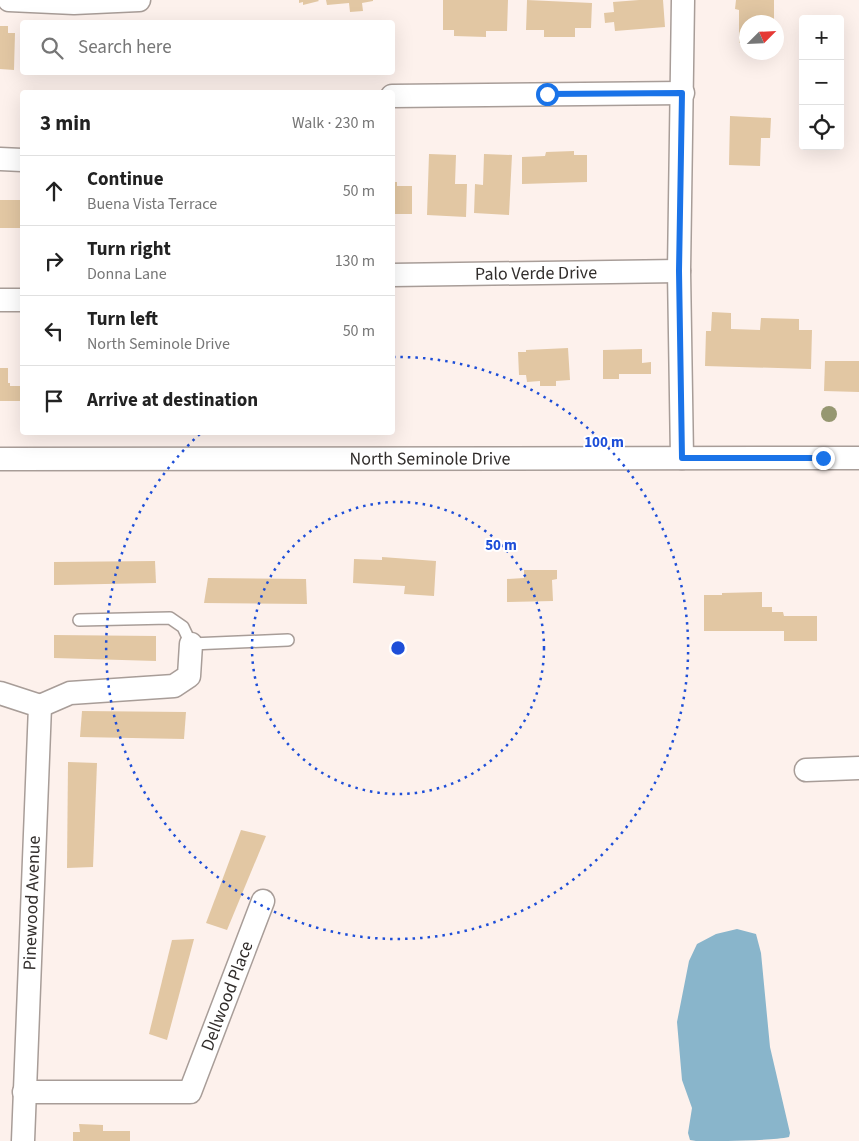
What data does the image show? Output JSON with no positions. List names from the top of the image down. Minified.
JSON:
{"streets":{"street":["Palo Verde Drive","North Seminole Drive","Pinewood Avenue","Dellwood Place"]},"crossings":[["Pinewood Avenue","Dellwood Place"]],"north":"top right","page":{"map_buttons":["+","−"],"search":"Search here","heading":["3 min","Walk · 230 m"],"list":[["Continue","Buena Vista Terrace","50 m"],["Turn right","Donna Lane","130 m"],["Turn left","North Seminole Drive","50 m"],"Arrive at destination"]},"rings":["100 m","50 m"]}
